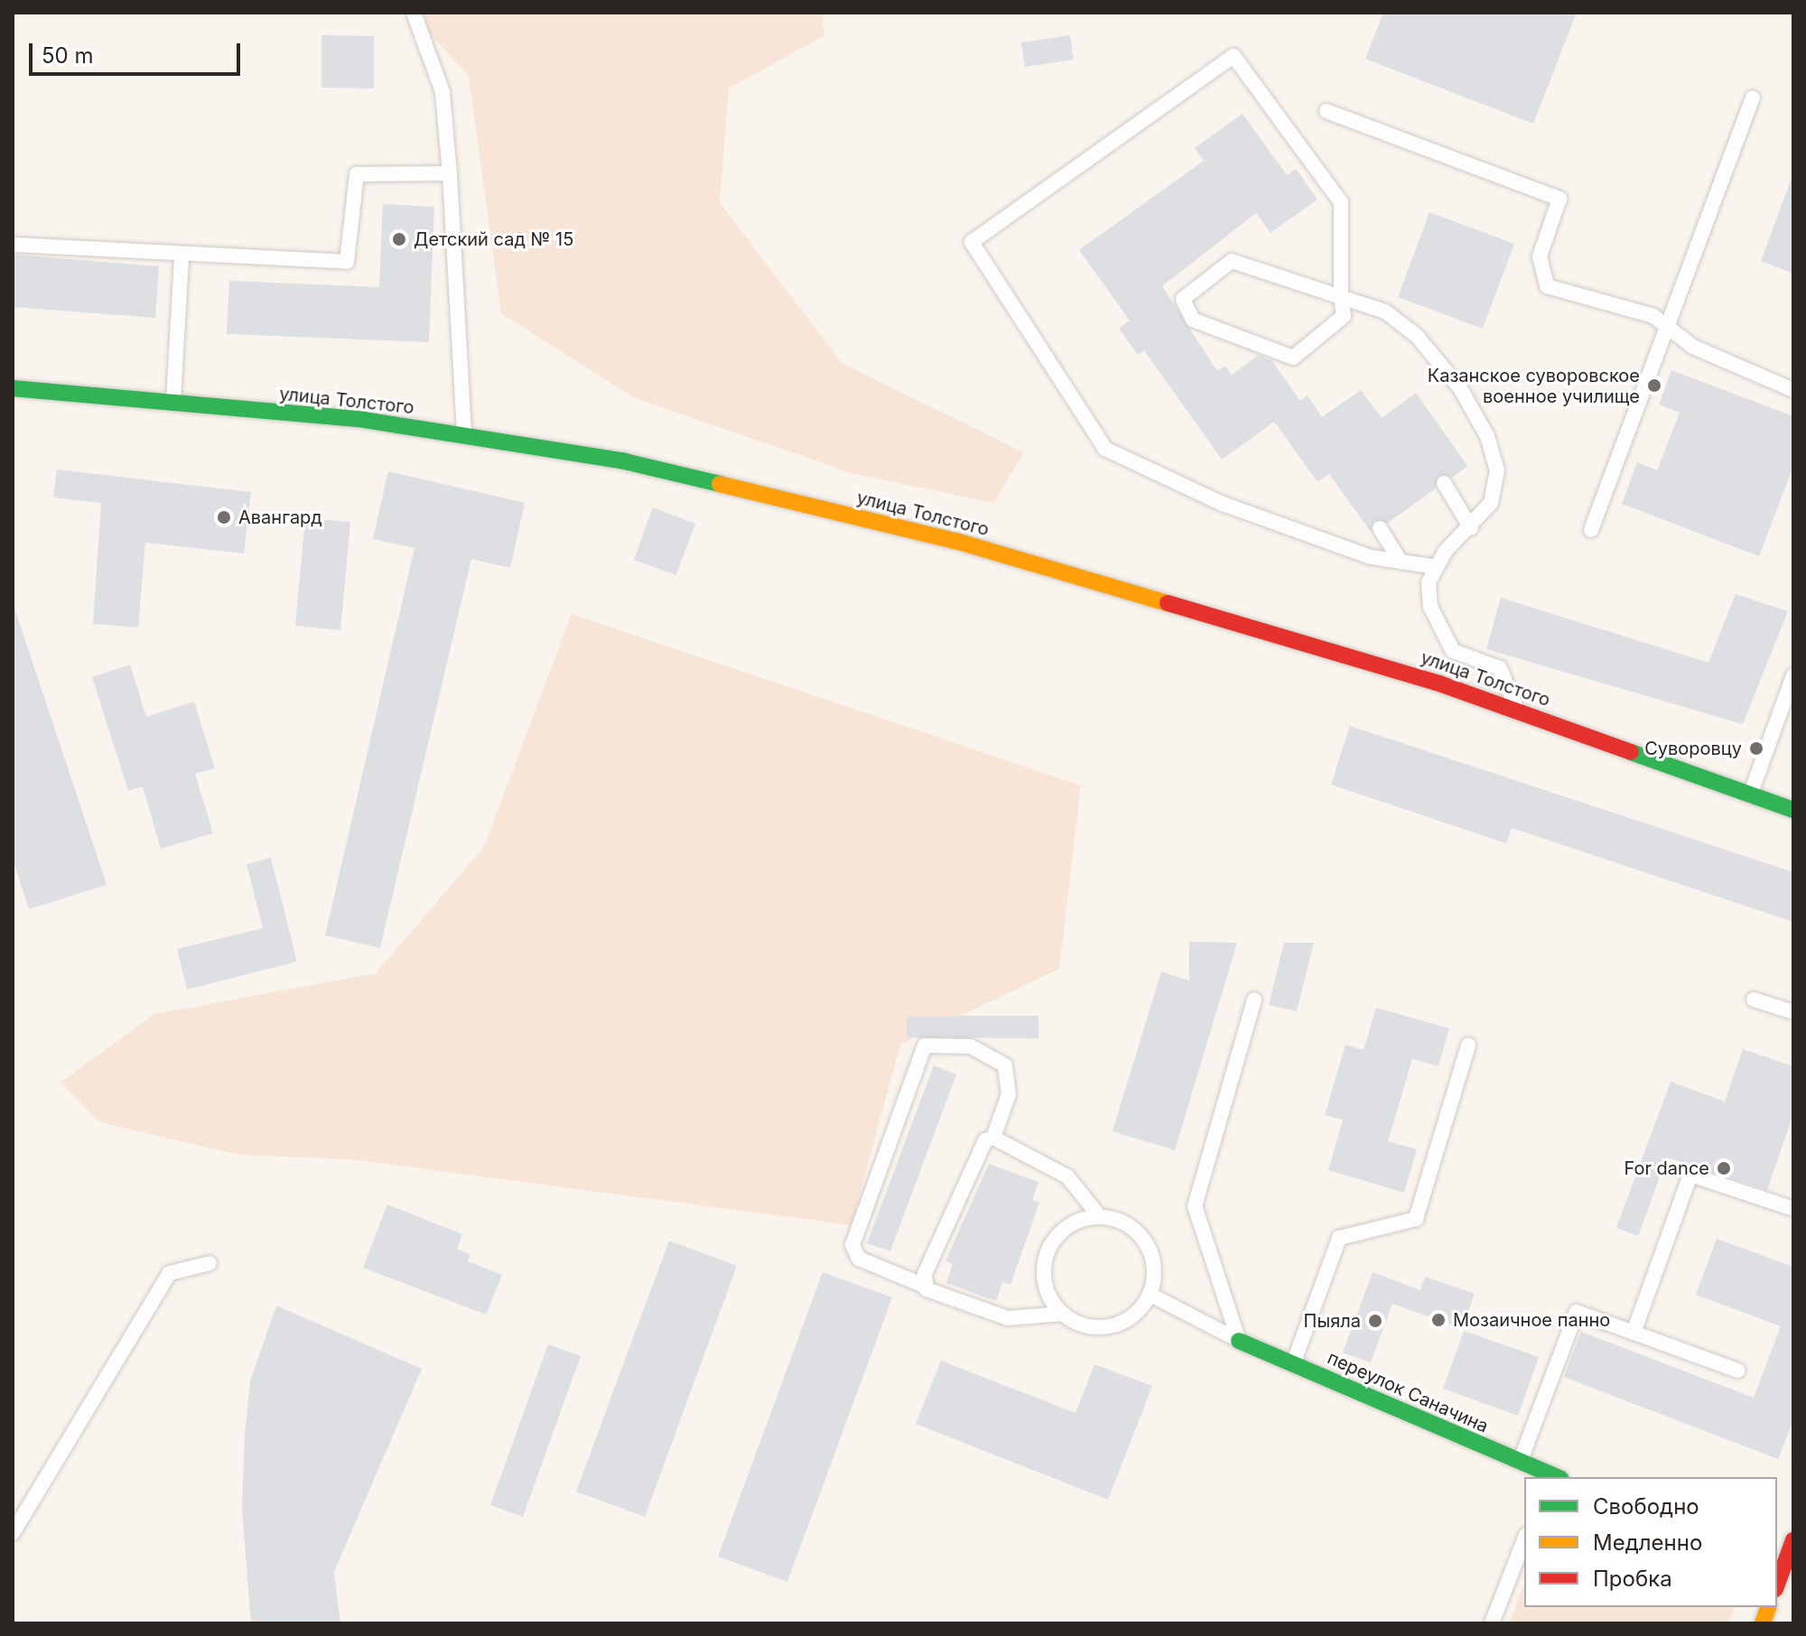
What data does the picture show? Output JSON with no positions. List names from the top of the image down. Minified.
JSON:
{"streets":{"street":["улица Толстого","переулок Саначина"]},"places":["Детский сад № 15","Казанское суворовское военное училище","Авангард","Суворовцу","For dance","Мозаичное панно","Пыяла"],"legend":["Свободно","Медленно","Пробка"],"scale_bar":"50 m"}
